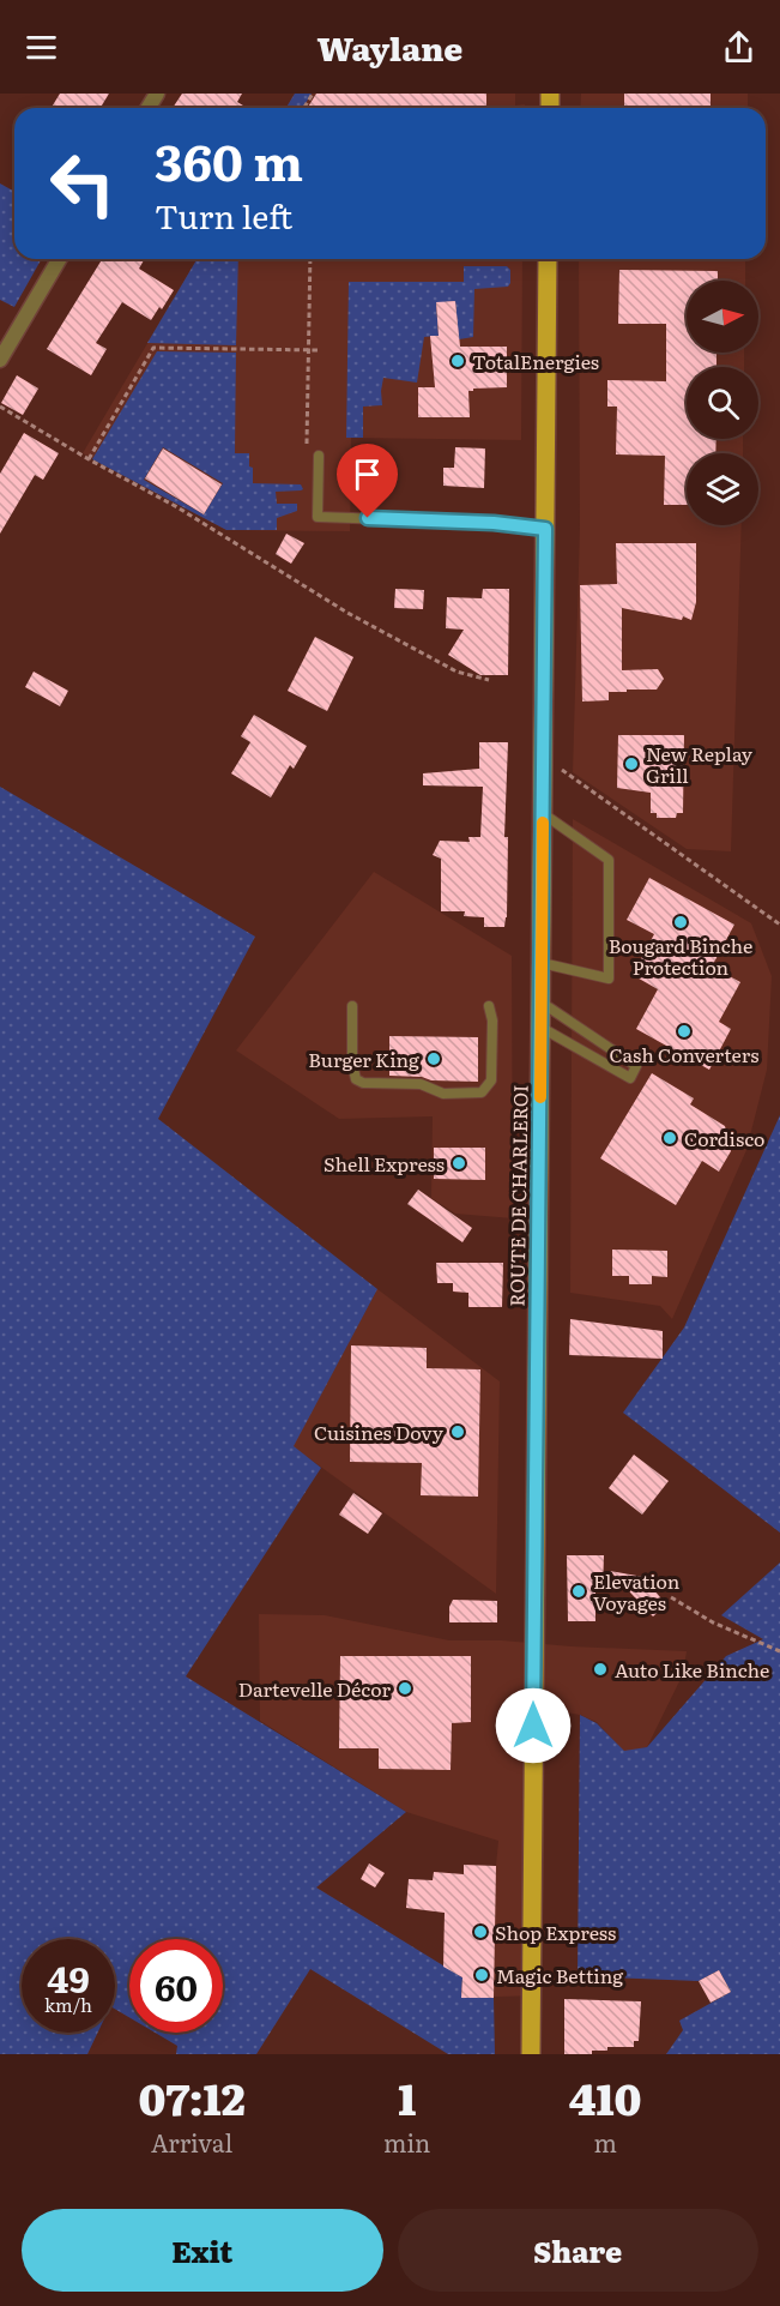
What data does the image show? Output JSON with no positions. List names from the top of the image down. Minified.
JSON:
{"streets":{"main road":["ROUTE DE CHARLEROI"]},"places":["TotalEnergies","New Replay Grill","Bougard Binche Protection","Cash Converters","Burger King","Cordisco","Shell Express","Cuisines Dovy","Elevation Voyages","Auto Like Binche","Dartevelle Décor","Shop Express","Magic Betting"],"north":"right","page":{"header":"Waylane","turn":["360 m","Turn left"],"speed":"49 km/h","limit":"60","eta":["07:12","Arrival","1","min","410","m"],"buttons":["Exit","Share"]}}
